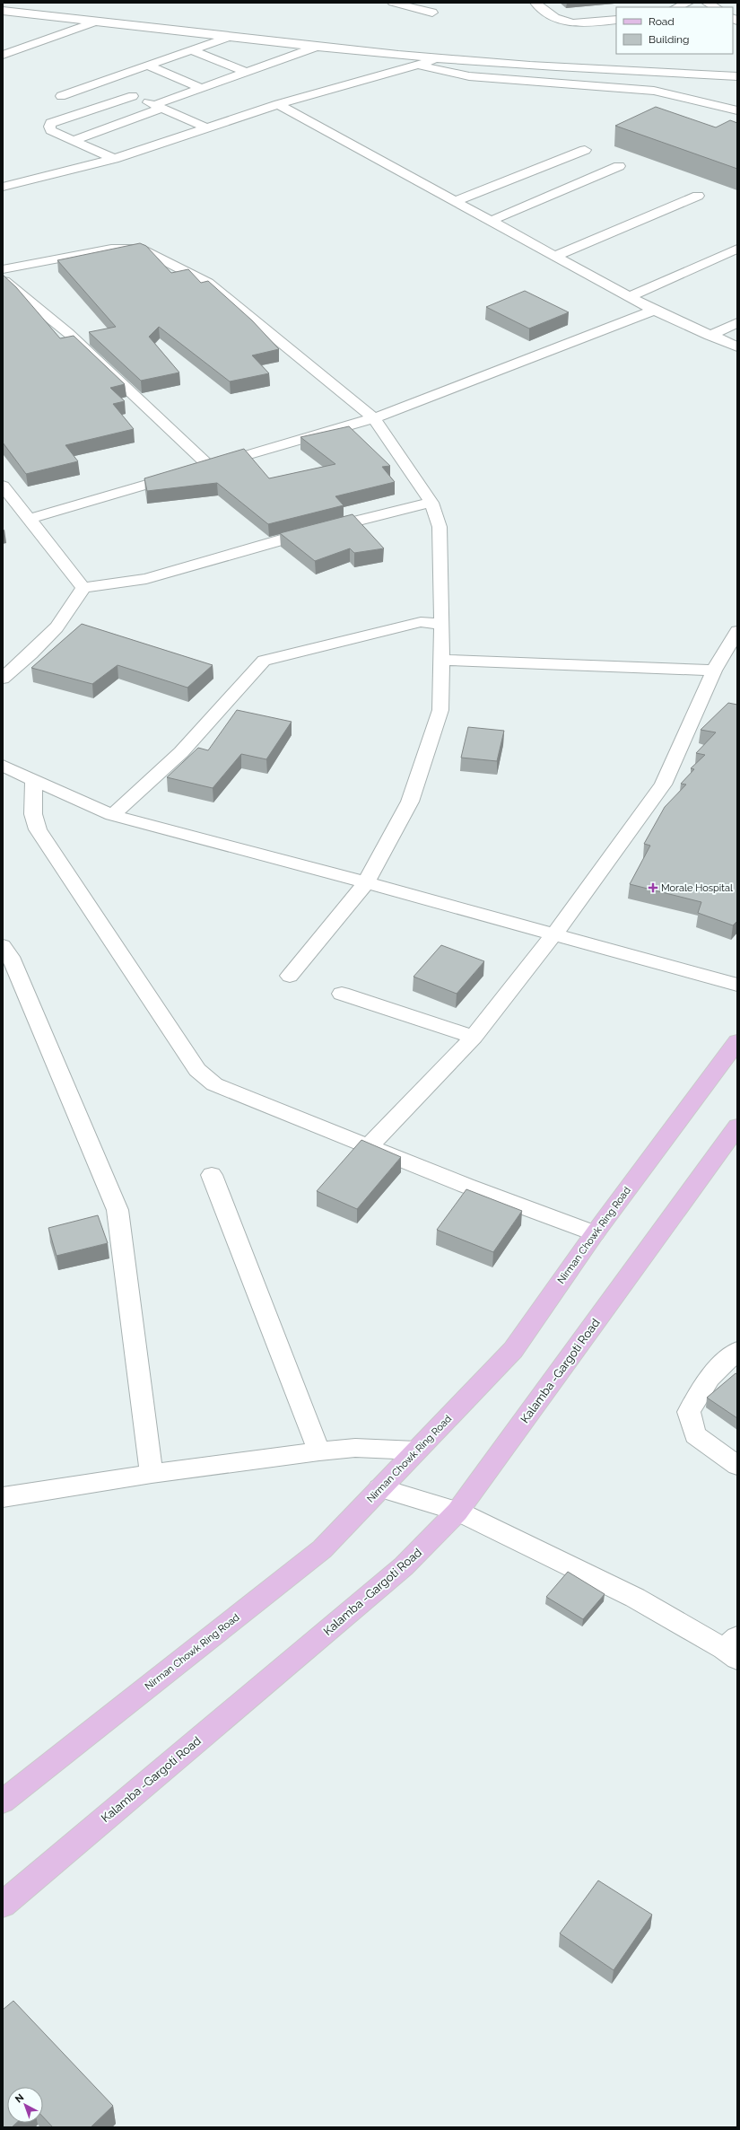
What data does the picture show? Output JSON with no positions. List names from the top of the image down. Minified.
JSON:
{"streets":{"main road":["Nirman Chowk Ring Road","Kalamba -Gargoti Road"]},"places":{"health":["Morale Hospital"]},"legend":["Road","Building"],"north":"top left"}
